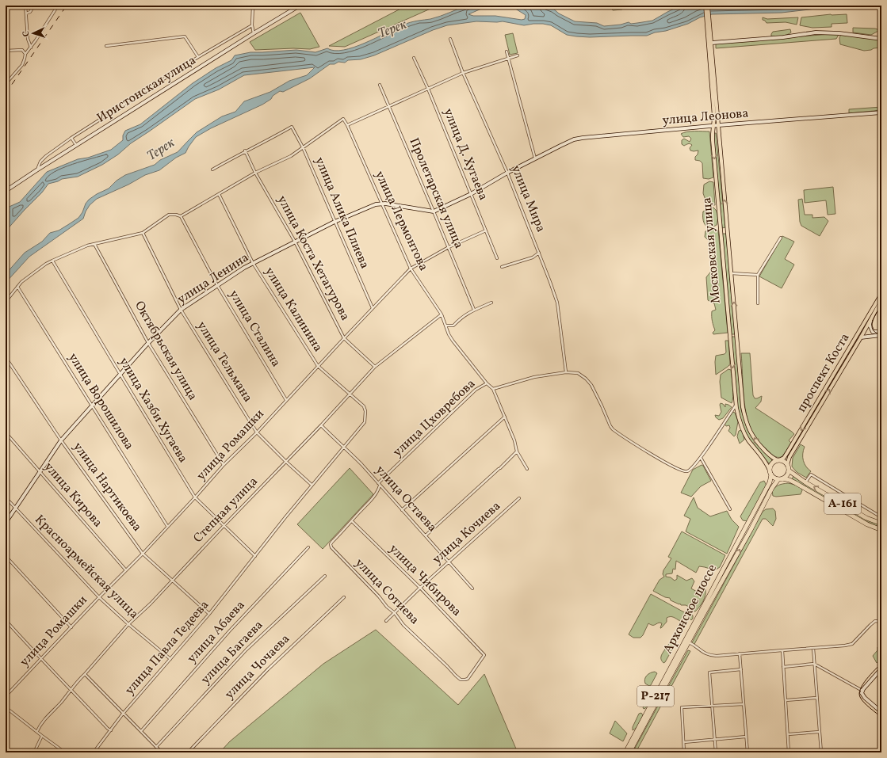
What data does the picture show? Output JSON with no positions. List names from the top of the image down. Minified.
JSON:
{"streets":{"highway":["А-161","Архонское шоссе","Р-217"],"main road":["Московская улица","проспект Коста"],"street":["Иристонская улица","улица Леонова","улица Д. Хугаева","Пролетарская улица","улица Мира","улица Алика Плиева","улица Лермонтова","улица Коста Хетагурова","улица Ленина","улица Калинина","улица Сталина","Октябрьская улица","улица Тельмана","улица Ворошилова","улица Хазби Хугаева","улица Цховребова","улица Ромашки","улица Нартикоева","улица Кирова","улица Остаева","Степная улица","улица Кочиева","Красноармейская улица","улица Чибирова","улица Сотиева","улица Абаева","улица Павла Тедеева","улица Багаева","улица Чочаева"]},"crossings":[["улица Леонова","улица Мира"],["улица Леонова","Московская улица"],["улица Д. Хугаева","улица Ромашки"],["Пролетарская улица","улица Ленина"],["Пролетарская улица","улица Ромашки"],["улица Алика Плиева","улица Коста Хетагурова"],["улица Алика Плиева","улица Ленина"],["улица Алика Плиева","улица Ромашки"],["улица Лермонтова","улица Ленина"],["улица Лермонтова","улица Цховребова"],["улица Лермонтова","улица Ромашки"],["улица Лермонтова","Степная улица"],["Московская улица","проспект Коста"],["Московская улица","А-161"],["Московская улица","Архонское шоссе"],["улица Коста Хетагурова","улица Ленина"],["улица Коста Хетагурова","улица Ромашки"],["улица Коста Хетагурова","Степная улица"],["улица Ленина","улица Калинина"],["улица Ленина","улица Сталина"],["улица Ленина","Октябрьская улица"],["улица Ленина","улица Тельмана"],["улица Ленина","улица Ворошилова"],["улица Ленина","улица Хазби Хугаева"],["улица Ленина","улица Нартикоева"],["улица Ленина","улица Кирова"],["улица Ленина","Красноармейская улица"],["улица Калинина","улица Ромашки"],["улица Калинина","Степная улица"],["улица Калинина","улица Павла Тедеева"],["улица Сталина","улица Ромашки"],["Октябрьская улица","улица Ромашки"],["улица Тельмана","улица Ромашки"],["улица Тельмана","Степная улица"],["улица Тельмана","улица Павла Тедеева"],["проспект Коста","А-161"],["проспект Коста","Архонское шоссе"],["улица Ворошилова","улица Ромашки"],["улица Хазби Хугаева","улица Ромашки"],["улица Хазби Хугаева","Степная улица"],["улица Хазби Хугаева","улица Павла Тедеева"],["улица Цховребова","улица Остаева"],["улица Ромашки","улица Нартикоева"],["улица Ромашки","улица Кирова"],["улица Ромашки","Красноармейская улица"],["улица Нартикоева","Степная улица"],["улица Нартикоева","улица Павла Тедеева"],["улица Остаева","Степная улица"],["улица Остаева","улица Кочиева"],["улица Остаева","улица Сотиева"],["улица Остаева","улица Павла Тедеева"],["А-161","Архонское шоссе"],["Степная улица","Красноармейская улица"],["улица Кочиева","улица Чибирова"],["улица Кочиева","улица Сотиева"],["Красноармейская улица","улица Павла Тедеева"],["улица Чибирова","улица Сотиева"]],"water":["Терек"],"north":"left"}
